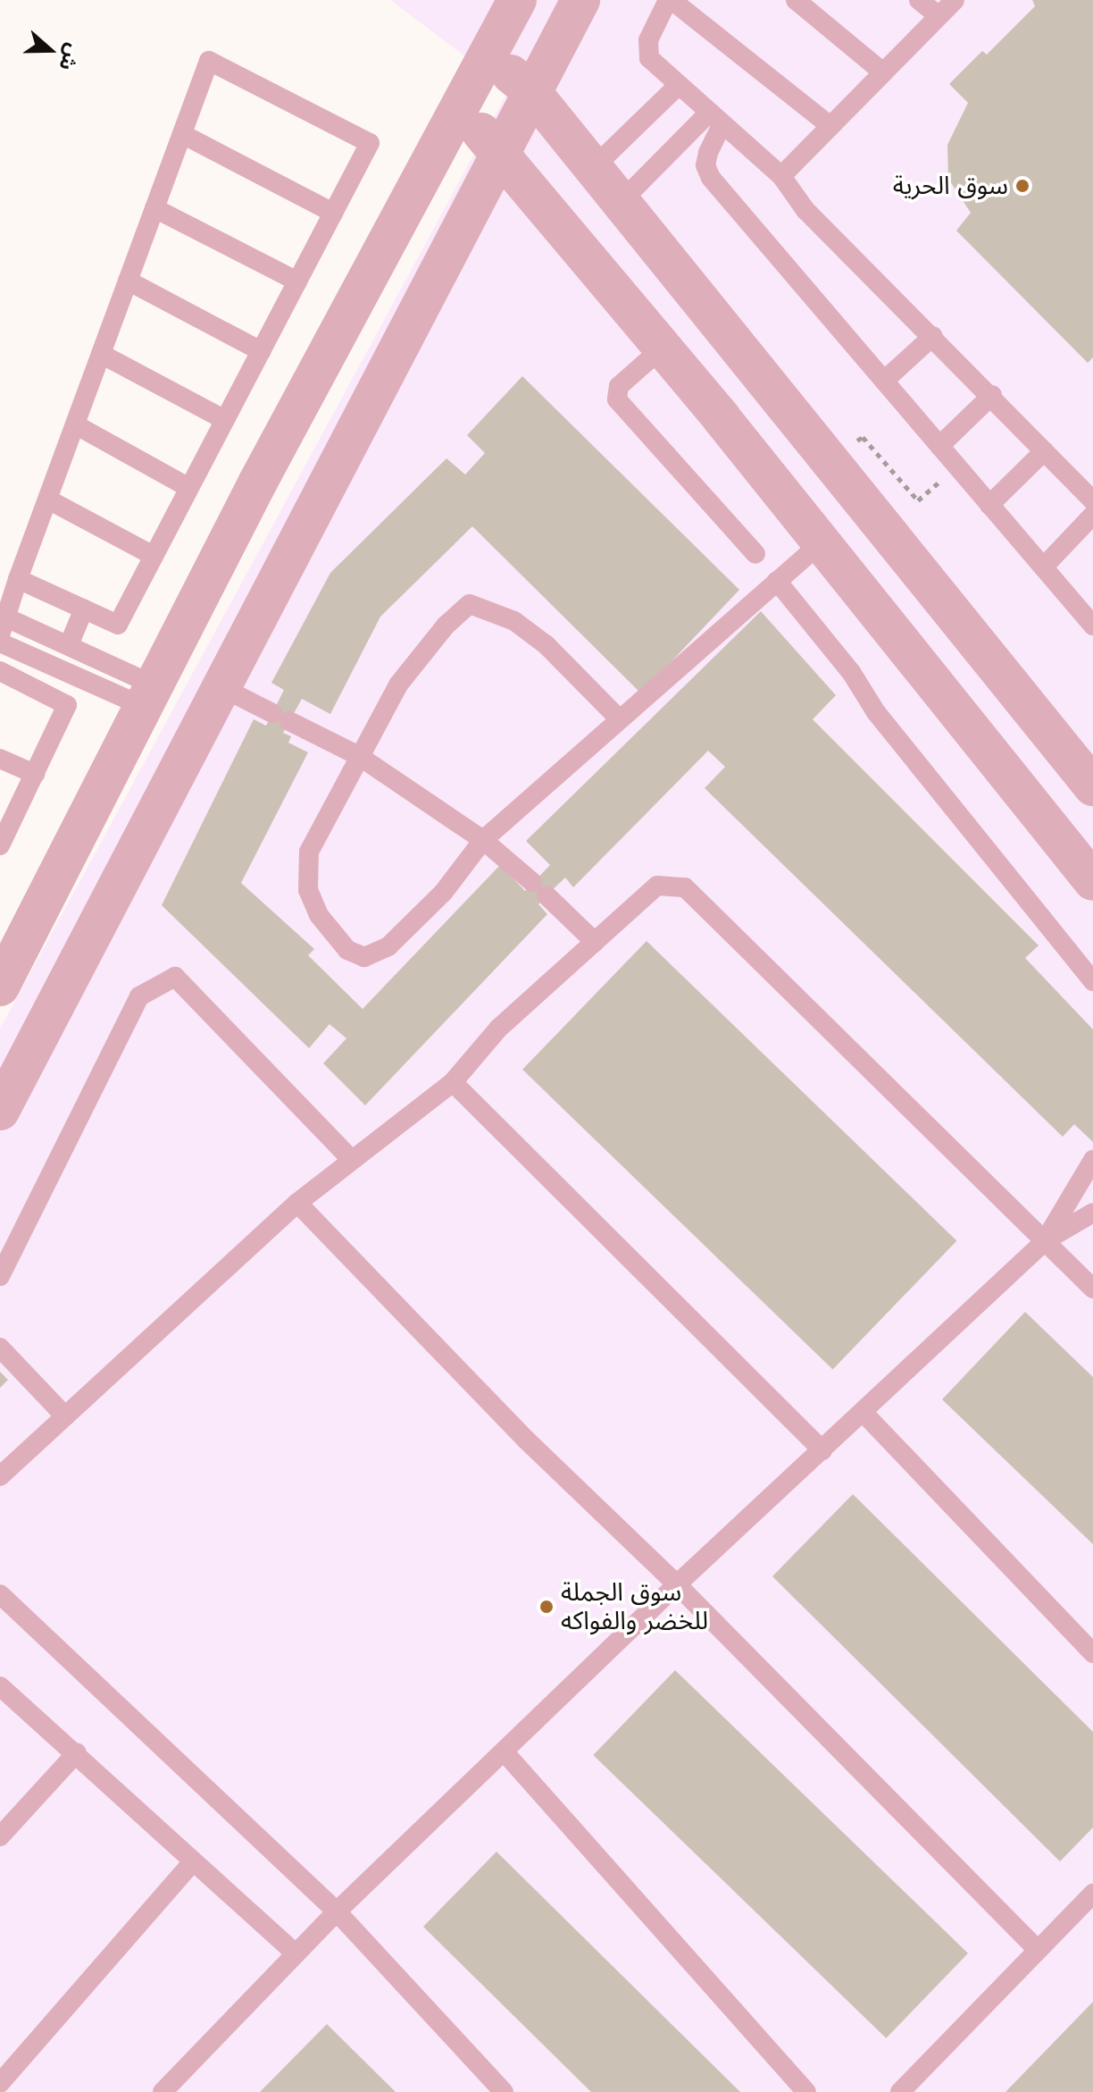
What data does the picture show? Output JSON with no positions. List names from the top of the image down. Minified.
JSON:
{"places":["سوق الحرية","سوق الجملة للخضر والفواكه"],"north":"right"}
